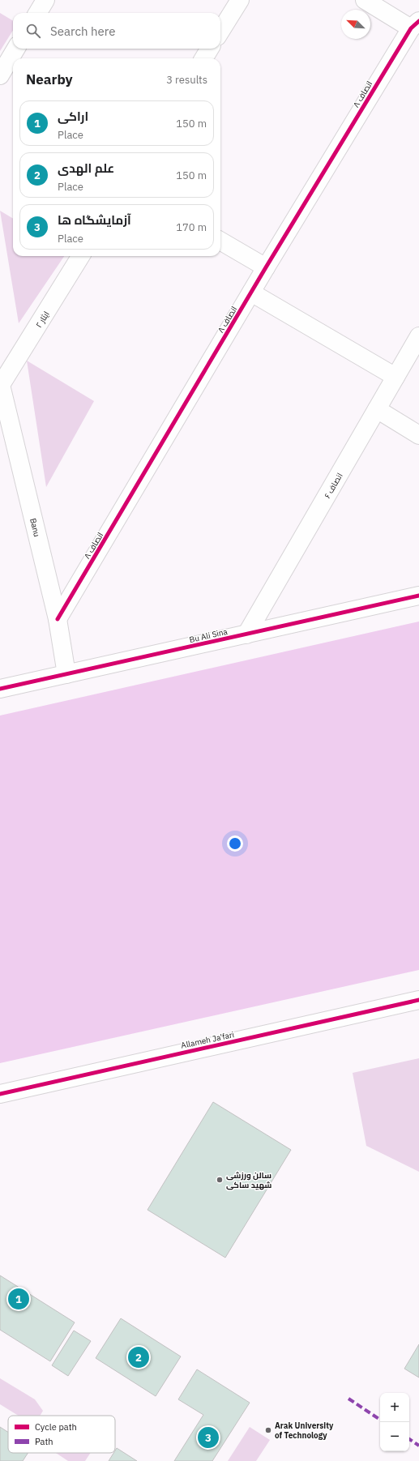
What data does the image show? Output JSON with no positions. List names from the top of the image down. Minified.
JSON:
{"streets":{"street":["انصاف ۸","ایثار ۲","انصاف ۶","Banu","Bu Ali Sina","Allameh Ja'fari"]},"crossings":[["انصاف ۸","Banu"],["ایثار ۲","Banu"],["انصاف ۶","Bu Ali Sina"],["Banu","Bu Ali Sina"]],"places":["سالن ورزشی شهید ساکی","Arak University of Technology"],"legend":["Cycle path","Path"],"north":"top left","page":{"search":"Search here","heading":["Nearby","3 results"],"list":[{"mark":"1","name":"اراکی","note":"Place","value":"150 m"},{"mark":"2","name":"علم الهدی","note":"Place","value":"150 m"},{"mark":"3","name":"آزمایشگاه ها","note":"Place","value":"170 m"}],"pins":["1","2","3"],"map_buttons":["+","−"]}}
